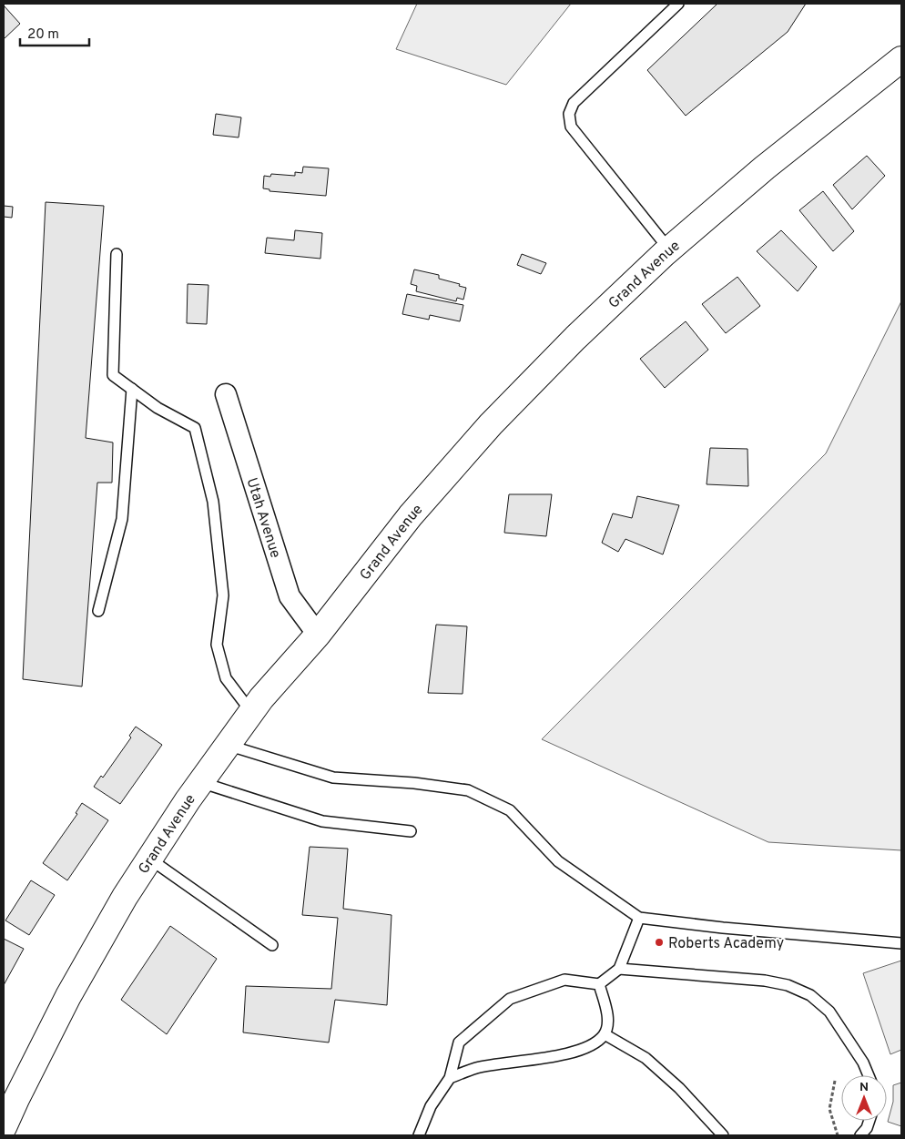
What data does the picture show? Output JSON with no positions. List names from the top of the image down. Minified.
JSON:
{"streets":{"street":["Grand Avenue","Utah Avenue"]},"crossings":[["Grand Avenue","Utah Avenue"]],"places":["Roberts Academy"],"scale_bar":"20 m","north":"top"}
